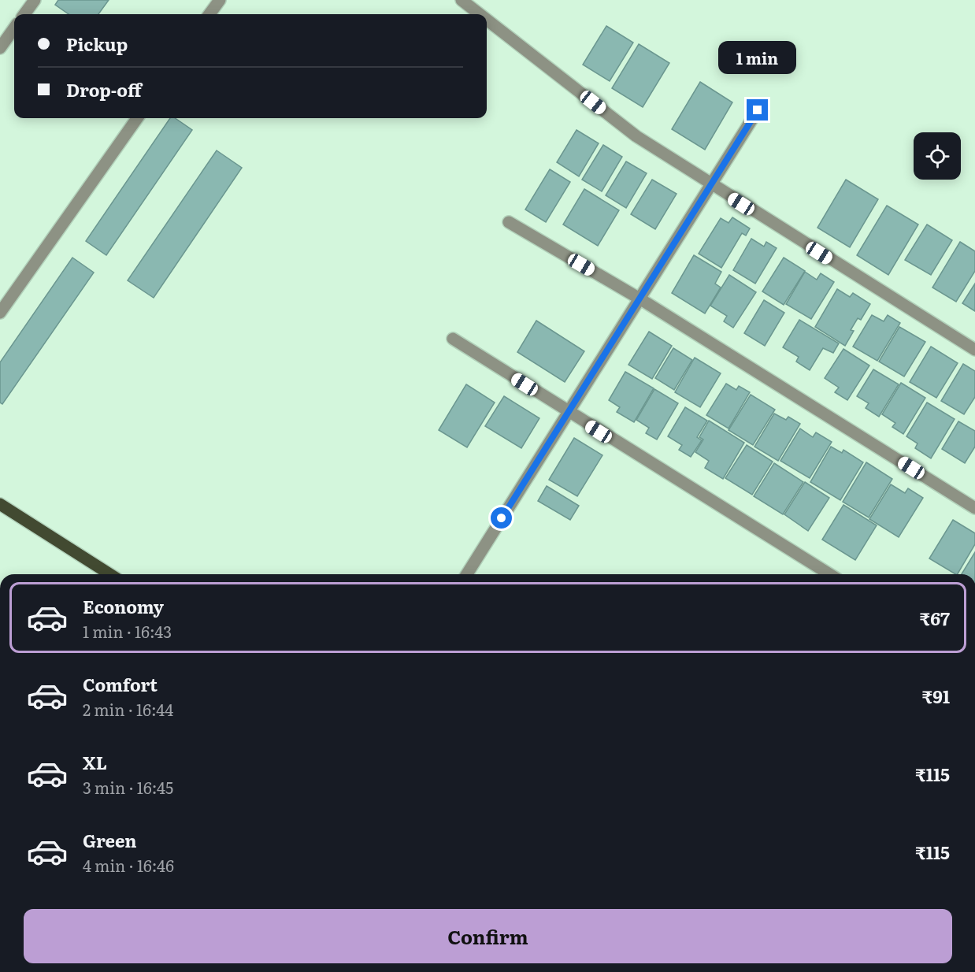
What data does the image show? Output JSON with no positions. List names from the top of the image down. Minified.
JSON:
{"page":{"banner":["Pickup","Drop-off"],"bubble":"1 min","list":[{"name":"Economy","note":"1 min · 16:43","value":"₹67"},{"name":"Comfort","note":"2 min · 16:44","value":"₹91"},{"name":"XL","note":"3 min · 16:45","value":"₹115"},{"name":"Green","note":"4 min · 16:46","value":"₹115"}],"buttons":"Confirm"}}
